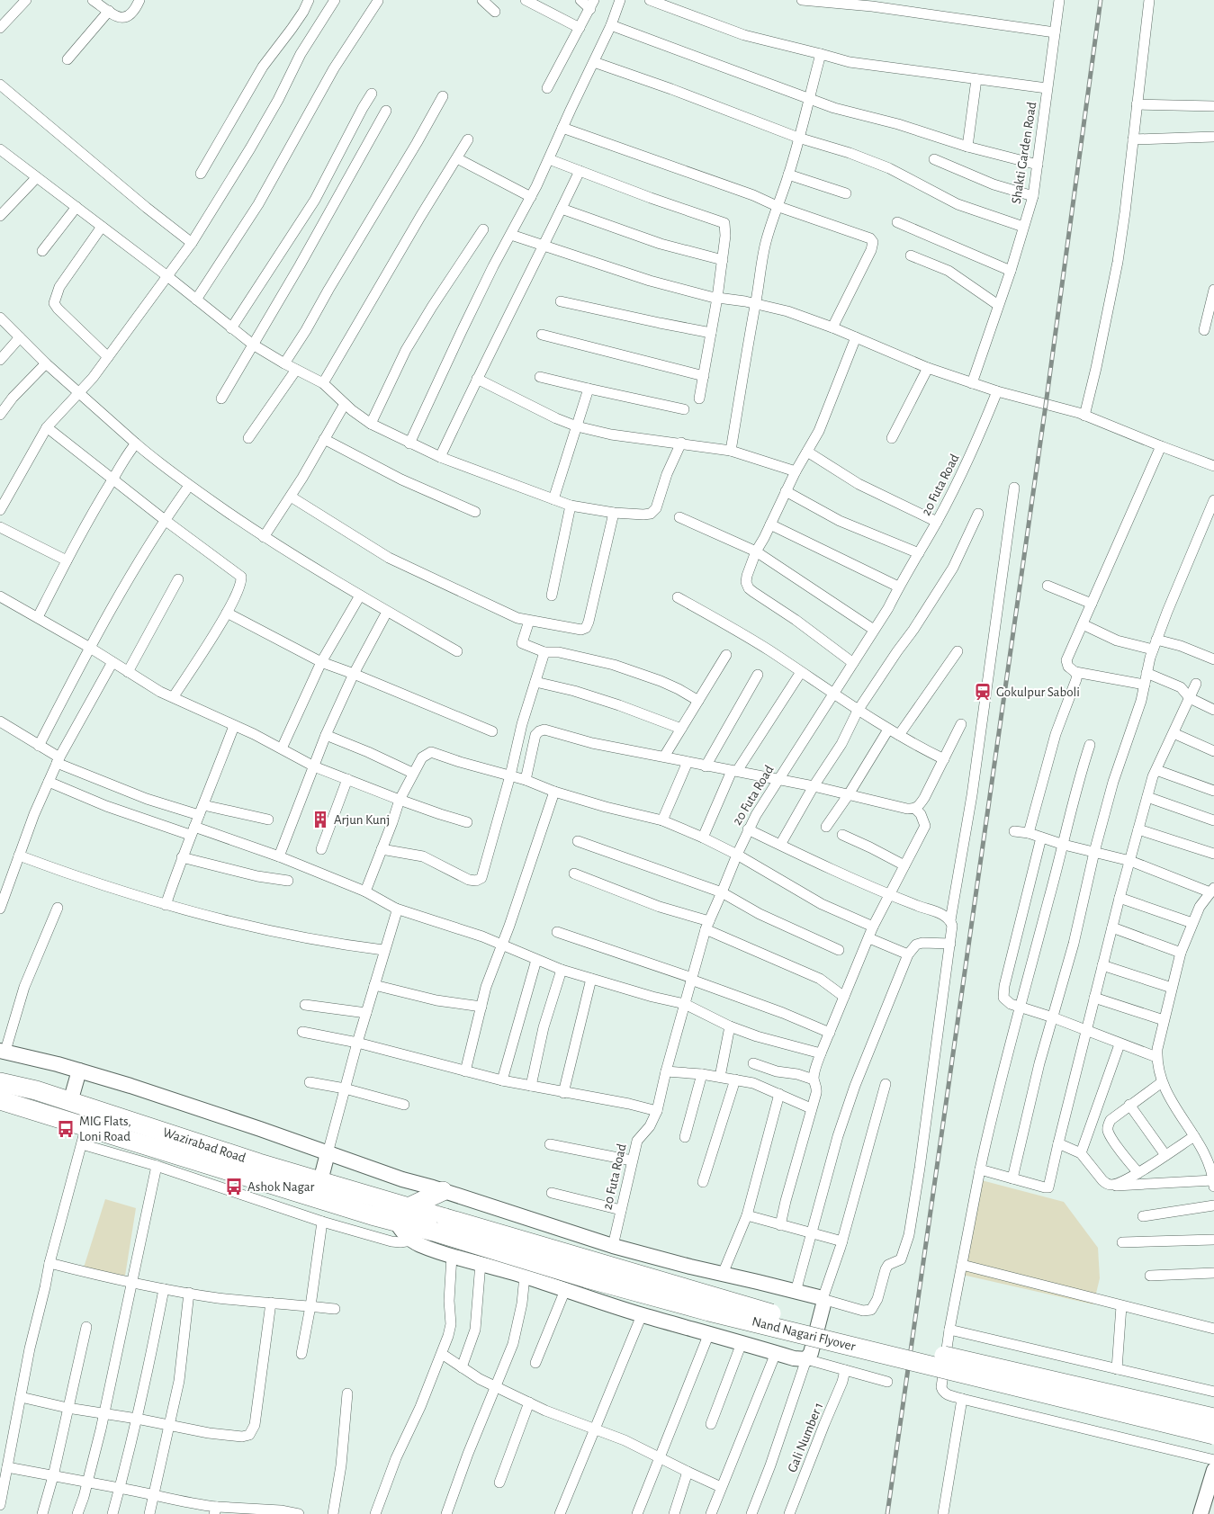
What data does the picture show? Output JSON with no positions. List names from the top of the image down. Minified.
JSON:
{"streets":{"highway":["Wazirabad Road","Nand Nagari Flyover"],"street":["Shakti Garden Road","20 Futa Road","Gali Number 1"]},"crossings":[["Wazirabad Road","Nand Nagari Flyover"]],"places":{"station":["Gokulpur Saboli"],"building":["Arjun Kunj"],"bus stop":["MIG Flats, Loni Road","Ashok Nagar"]}}
